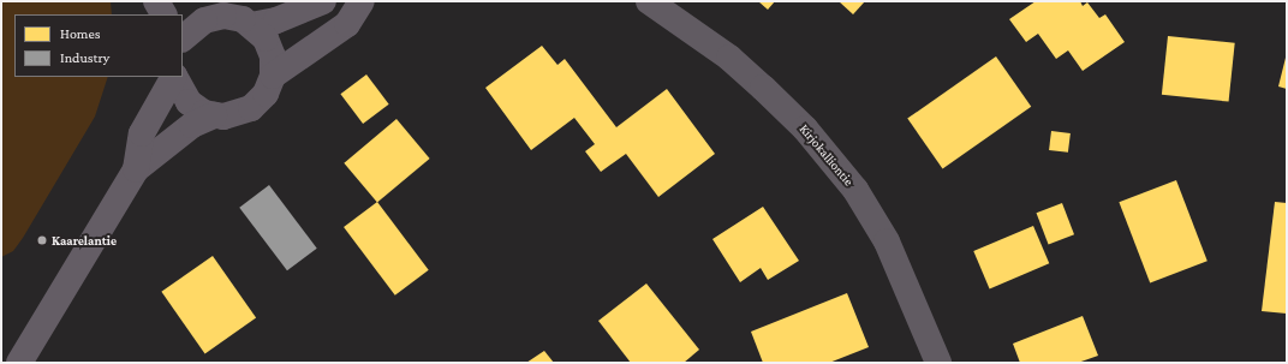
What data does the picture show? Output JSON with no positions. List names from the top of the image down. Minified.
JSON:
{"streets":{"street":["Kirjokalliontie"]},"places":["Kaarelantie"],"legend":["Homes","Industry"]}
